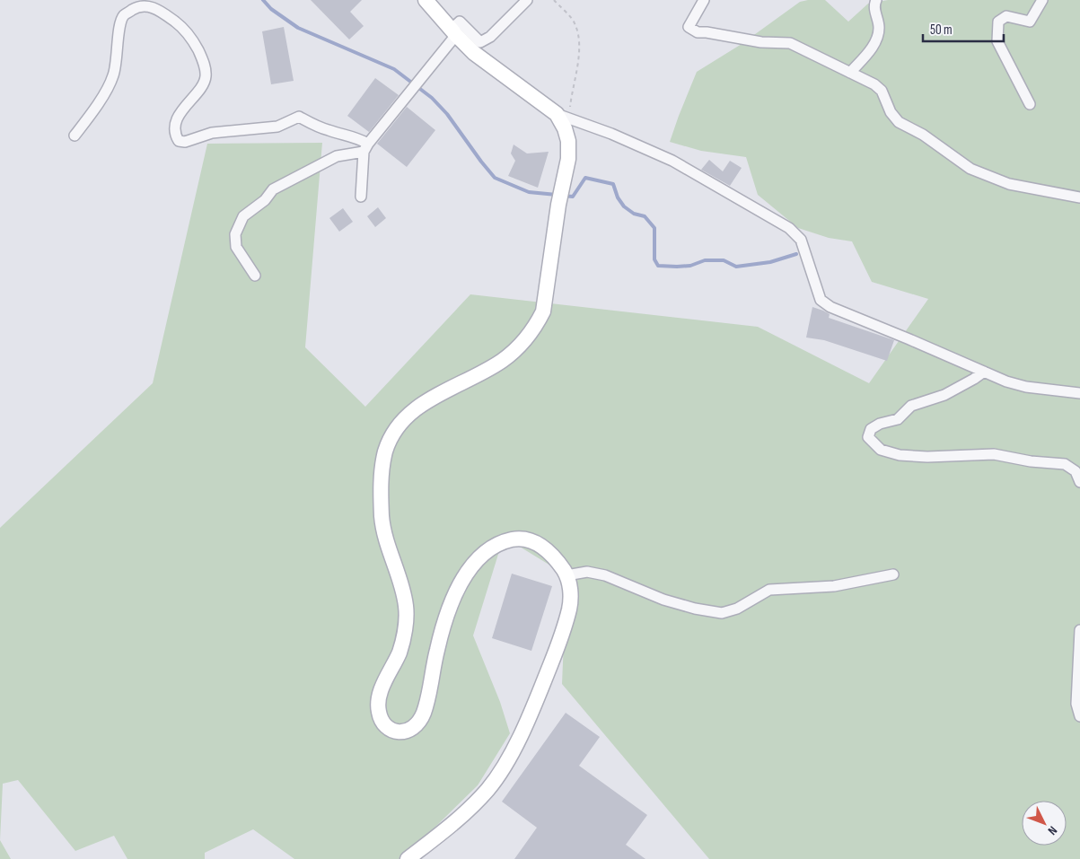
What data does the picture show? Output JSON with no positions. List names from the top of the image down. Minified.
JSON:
{"scale_bar":"50 m","north":"bottom right"}
